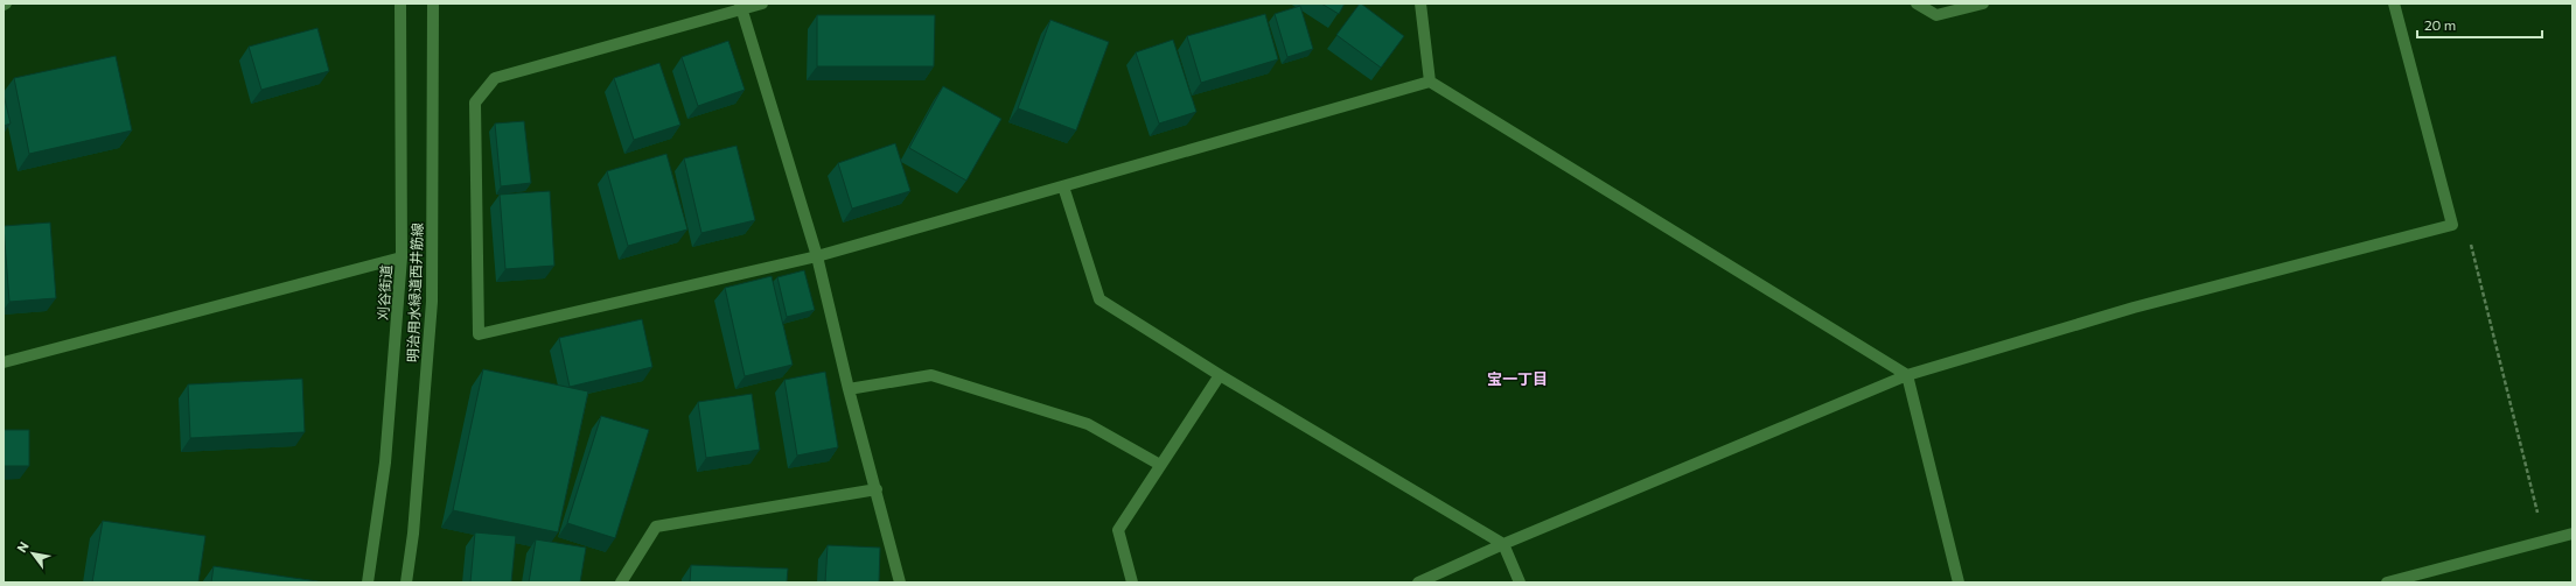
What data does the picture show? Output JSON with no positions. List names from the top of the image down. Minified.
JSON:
{"streets":{"street":["刈谷街道","明治用水緑道西井筋線"]},"districts":["宝一丁目"],"scale_bar":"20 m","north":"top left"}
